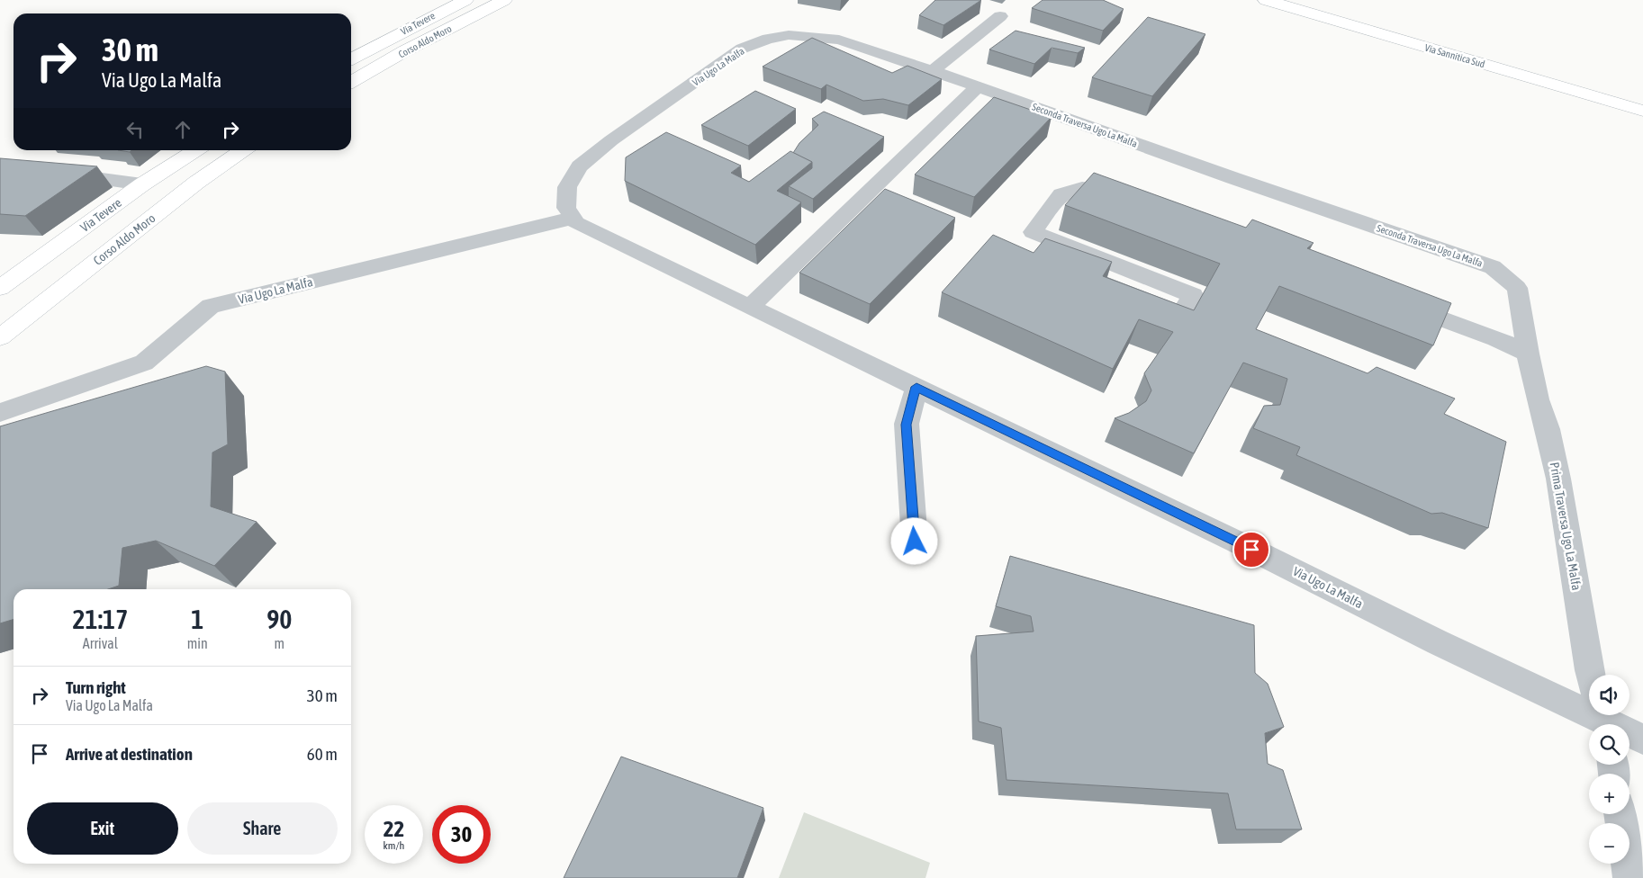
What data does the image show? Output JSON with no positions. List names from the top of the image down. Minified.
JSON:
{"streets":{"street":["Via Tevere","Corso Aldo Moro","Via Sannitica Sud","Via Ugo La Malfa","Seconda Traversa Ugo La Malfa","Prima Traversa Ugo La Malfa"]},"crossings":[["Via Ugo La Malfa","Seconda Traversa Ugo La Malfa"],["Seconda Traversa Ugo La Malfa","Prima Traversa Ugo La Malfa"]],"page":{"turn":["30 m","Via Ugo La Malfa"],"eta":["21:17","Arrival","1","min","90","m"],"list":[{"name":"Turn right","note":"Via Ugo La Malfa","value":"30 m"},{"name":"Arrive at destination","value":"60 m"}],"map_buttons":["+","−"],"buttons":["Exit","Share"],"speed":"22 km/h","limit":"30"}}
